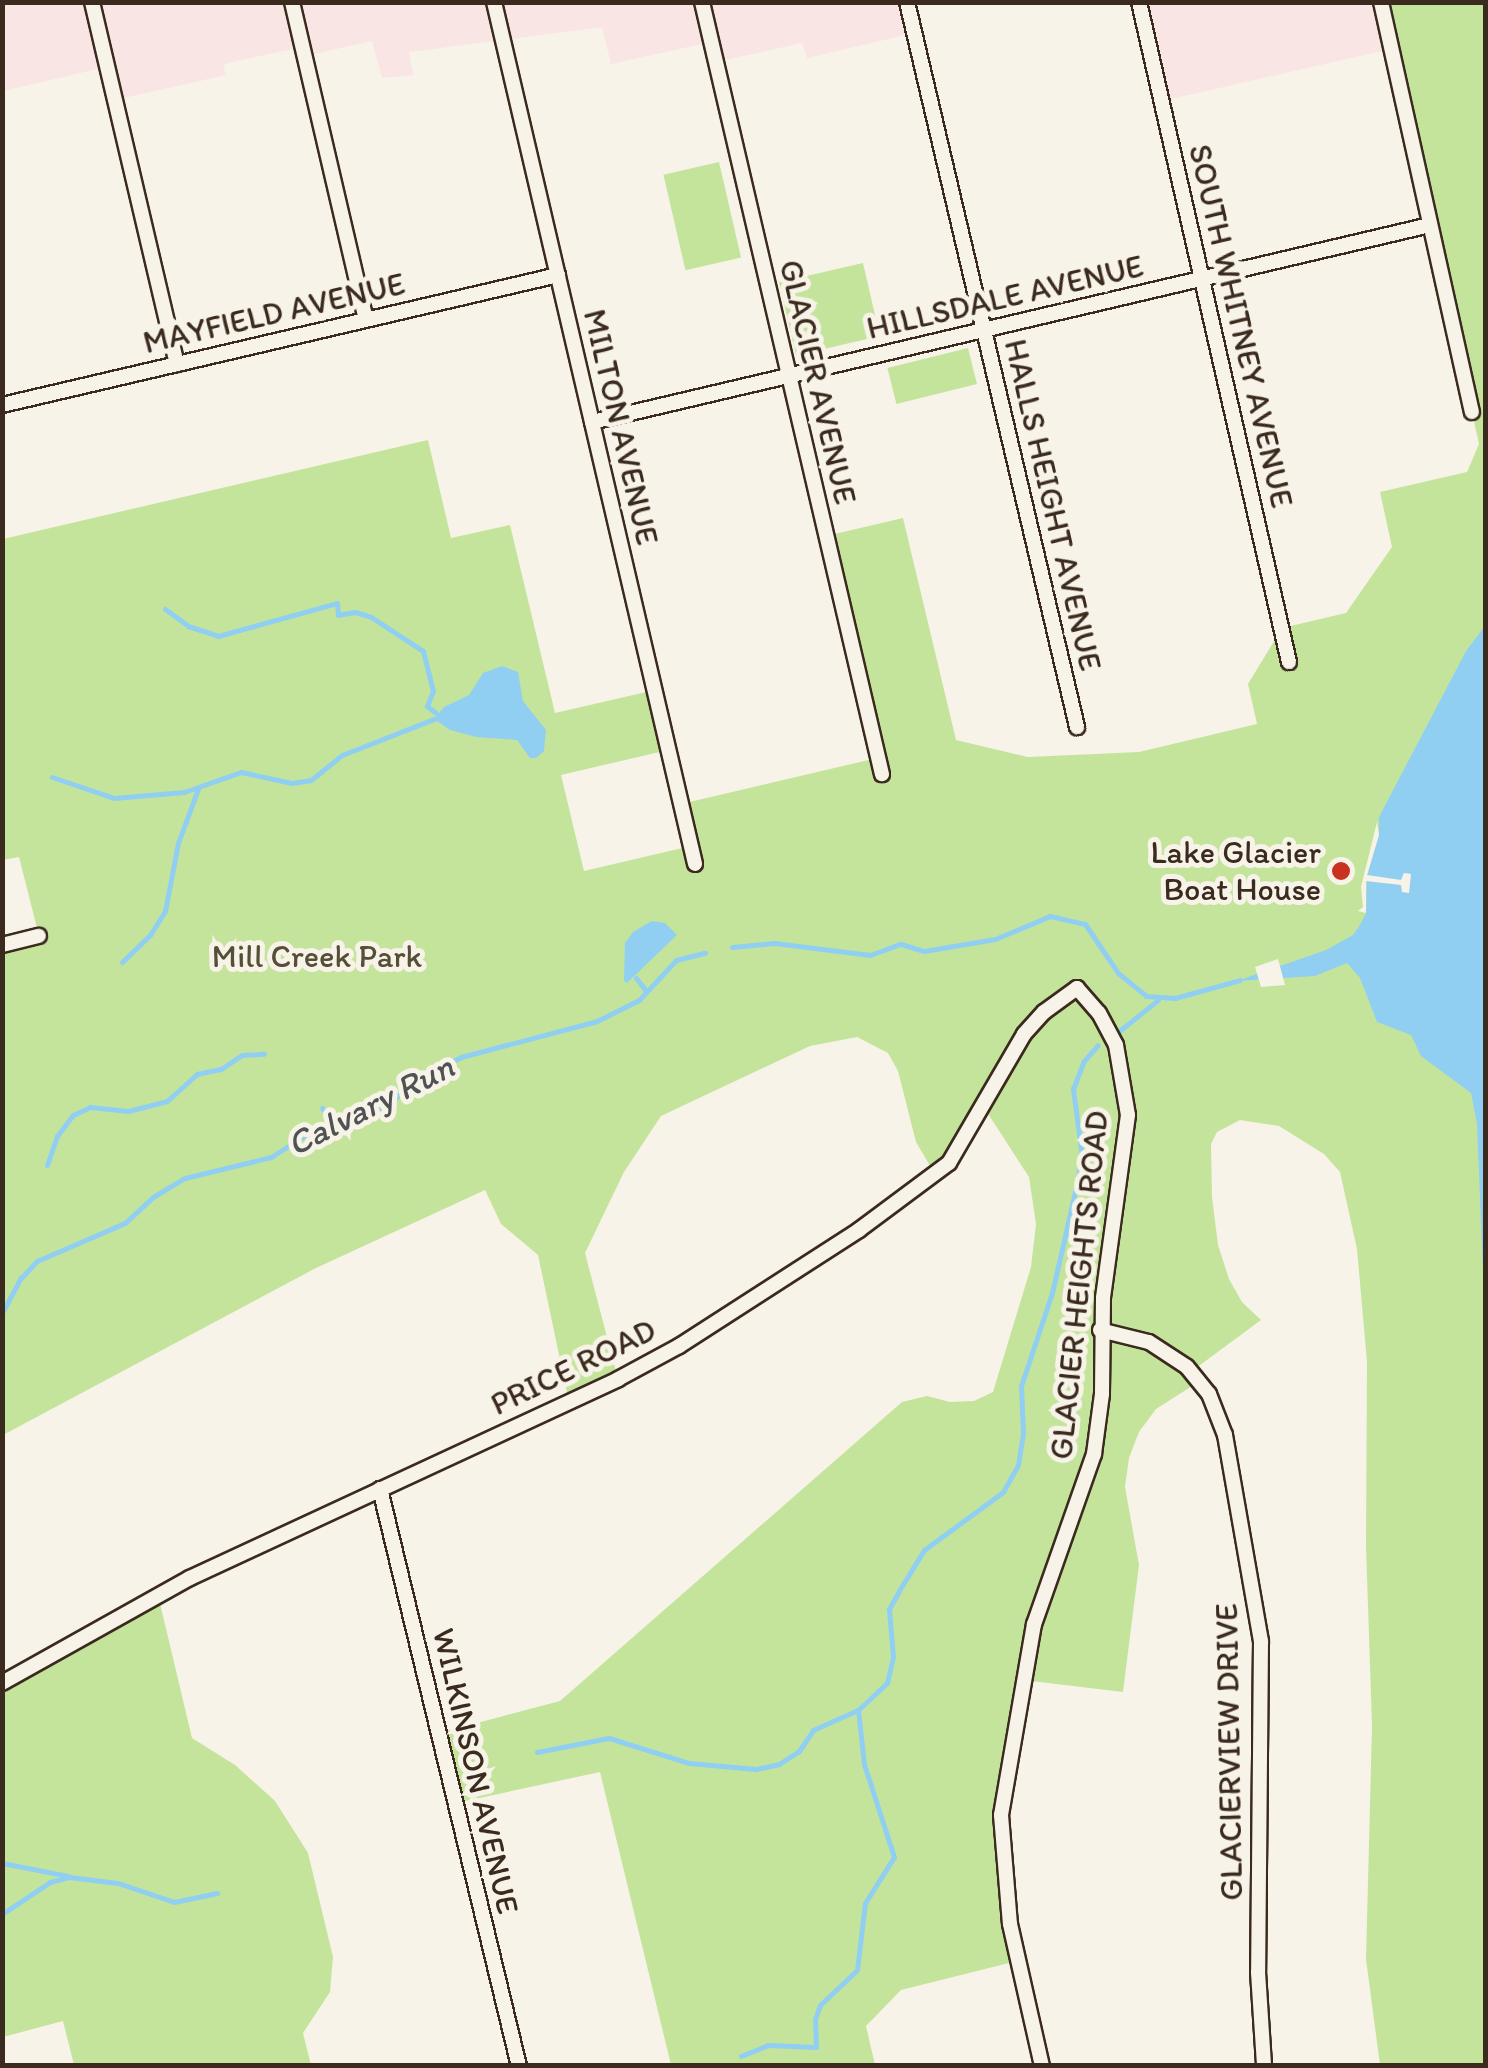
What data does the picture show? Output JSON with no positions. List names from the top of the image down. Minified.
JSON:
{"streets":{"street":["HILLSDALE AVENUE","MAYFIELD AVENUE","SOUTH WHITNEY AVENUE","GLACIER AVENUE","MILTON AVENUE","HALLS HEIGHT AVENUE","GLACIER HEIGHTS ROAD","PRICE ROAD","GLACIERVIEW DRIVE","WILKINSON AVENUE"]},"crossings":[["HILLSDALE AVENUE","SOUTH WHITNEY AVENUE"],["HILLSDALE AVENUE","GLACIER AVENUE"],["HILLSDALE AVENUE","MILTON AVENUE"],["HILLSDALE AVENUE","HALLS HEIGHT AVENUE"],["MAYFIELD AVENUE","MILTON AVENUE"],["GLACIER HEIGHTS ROAD","PRICE ROAD"],["GLACIER HEIGHTS ROAD","GLACIERVIEW DRIVE"],["PRICE ROAD","WILKINSON AVENUE"]],"water":["Calvary Run"],"parks":["Mill Creek Park"],"places":["Lake Glacier Boat House"]}
